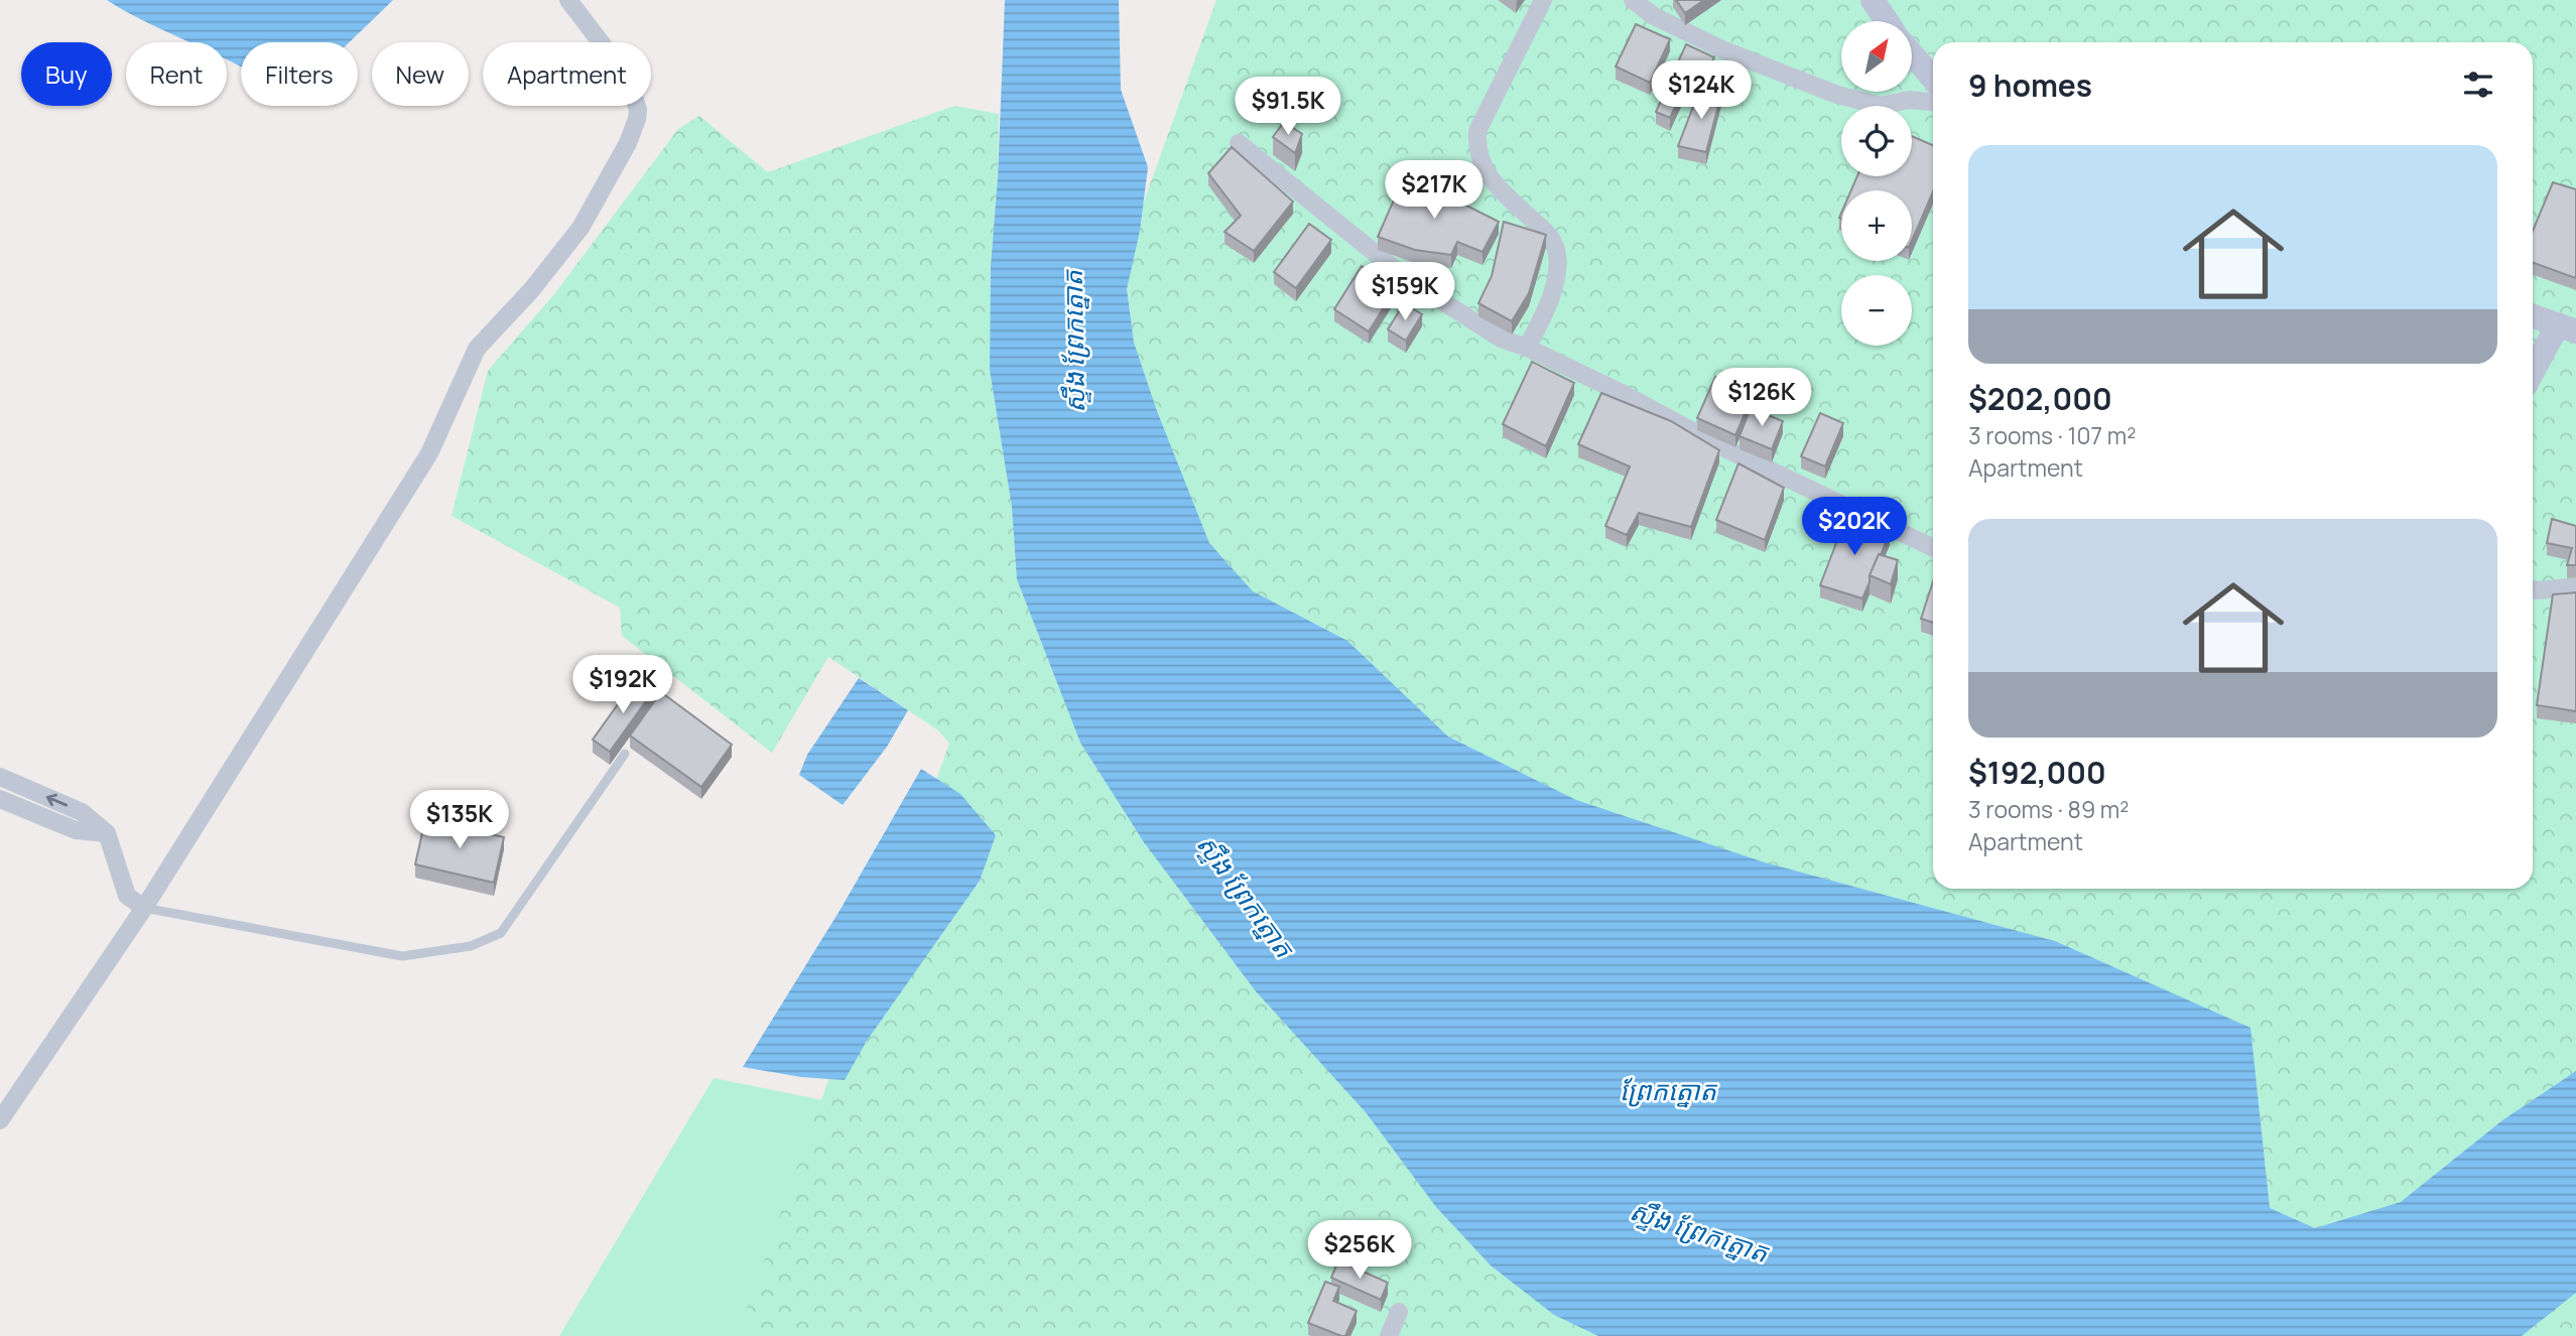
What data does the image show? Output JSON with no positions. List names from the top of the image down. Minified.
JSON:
{"water":["ស្ទឹង ព្រែកត្នោត","ព្រែកត្នោត"],"north":"top right","page":{"map_buttons":["+","−"],"chip":["Buy","Rent","Filters","New","Apartment"],"heading":"9 homes","price":["$124K","$91.5K","$217K","$159K","$126K","$202K","$192K","$135K","$256K"],"list":[{"name":"$202,000","note":"3 rooms · 107 m² · Apartment"},{"name":"$192,000","note":"3 rooms · 89 m² · Apartment"}]}}
